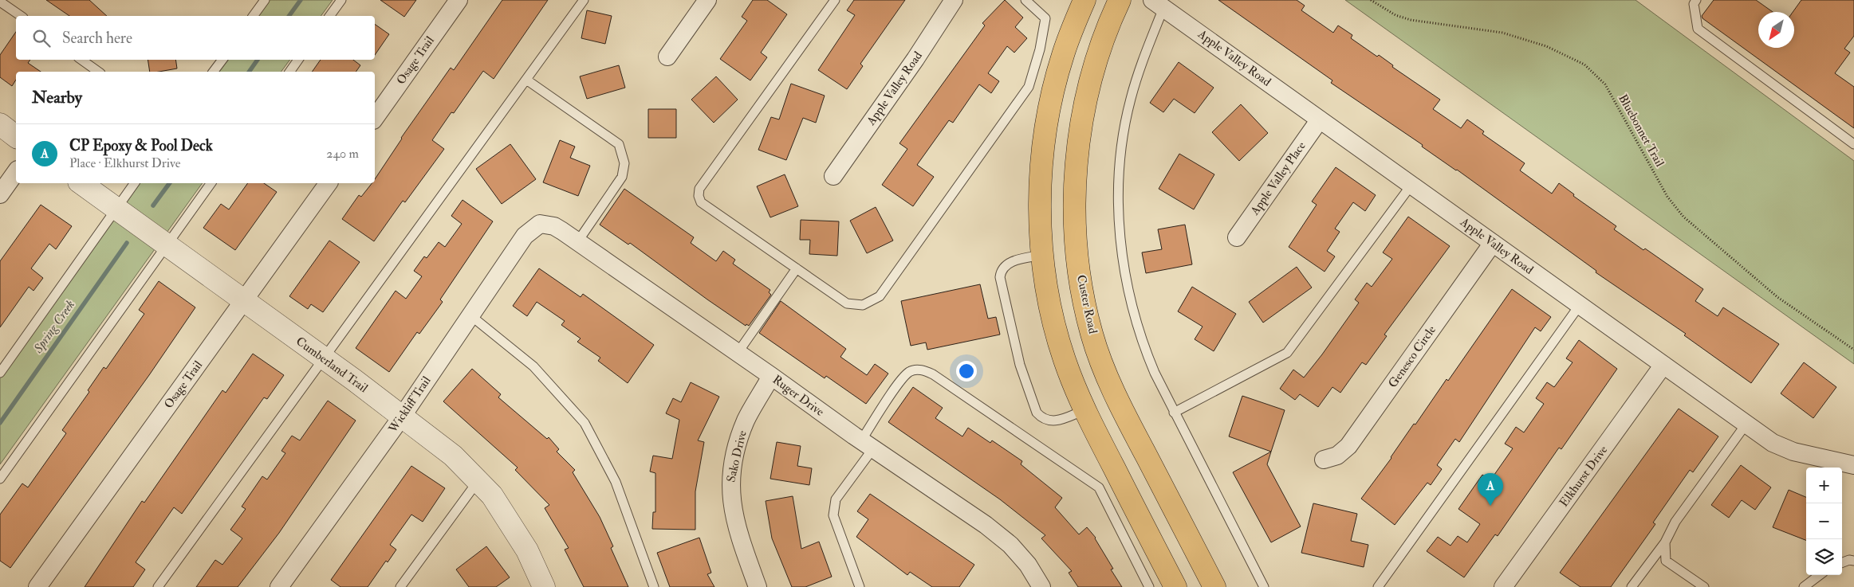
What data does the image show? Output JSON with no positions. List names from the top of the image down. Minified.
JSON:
{"streets":{"main road":["Custer Road"],"street":["Apple Valley Road","Osage Trail","Apple Valley Place","Genesco Circle","Cumberland Trail","Ruger Drive","Wickliff Trail","Sako Drive","Elkhurst Drive"],"path":["Bluebonnet Trail"]},"crossings":[["Apple Valley Road","Apple Valley Place"],["Apple Valley Road","Genesco Circle"],["Apple Valley Road","Elkhurst Drive"],["Osage Trail","Cumberland Trail"],["Cumberland Trail","Wickliff Trail"],["Ruger Drive","Wickliff Trail"],["Ruger Drive","Sako Drive"]],"water":["Spring Creek"],"north":"bottom left","page":{"search":"Search here","heading":"Nearby","list":[{"mark":"A","name":"CP Epoxy & Pool Deck","note":"Place · Elkhurst Drive","value":"240 m"}],"map_buttons":["+","−"],"pins":"A"}}
